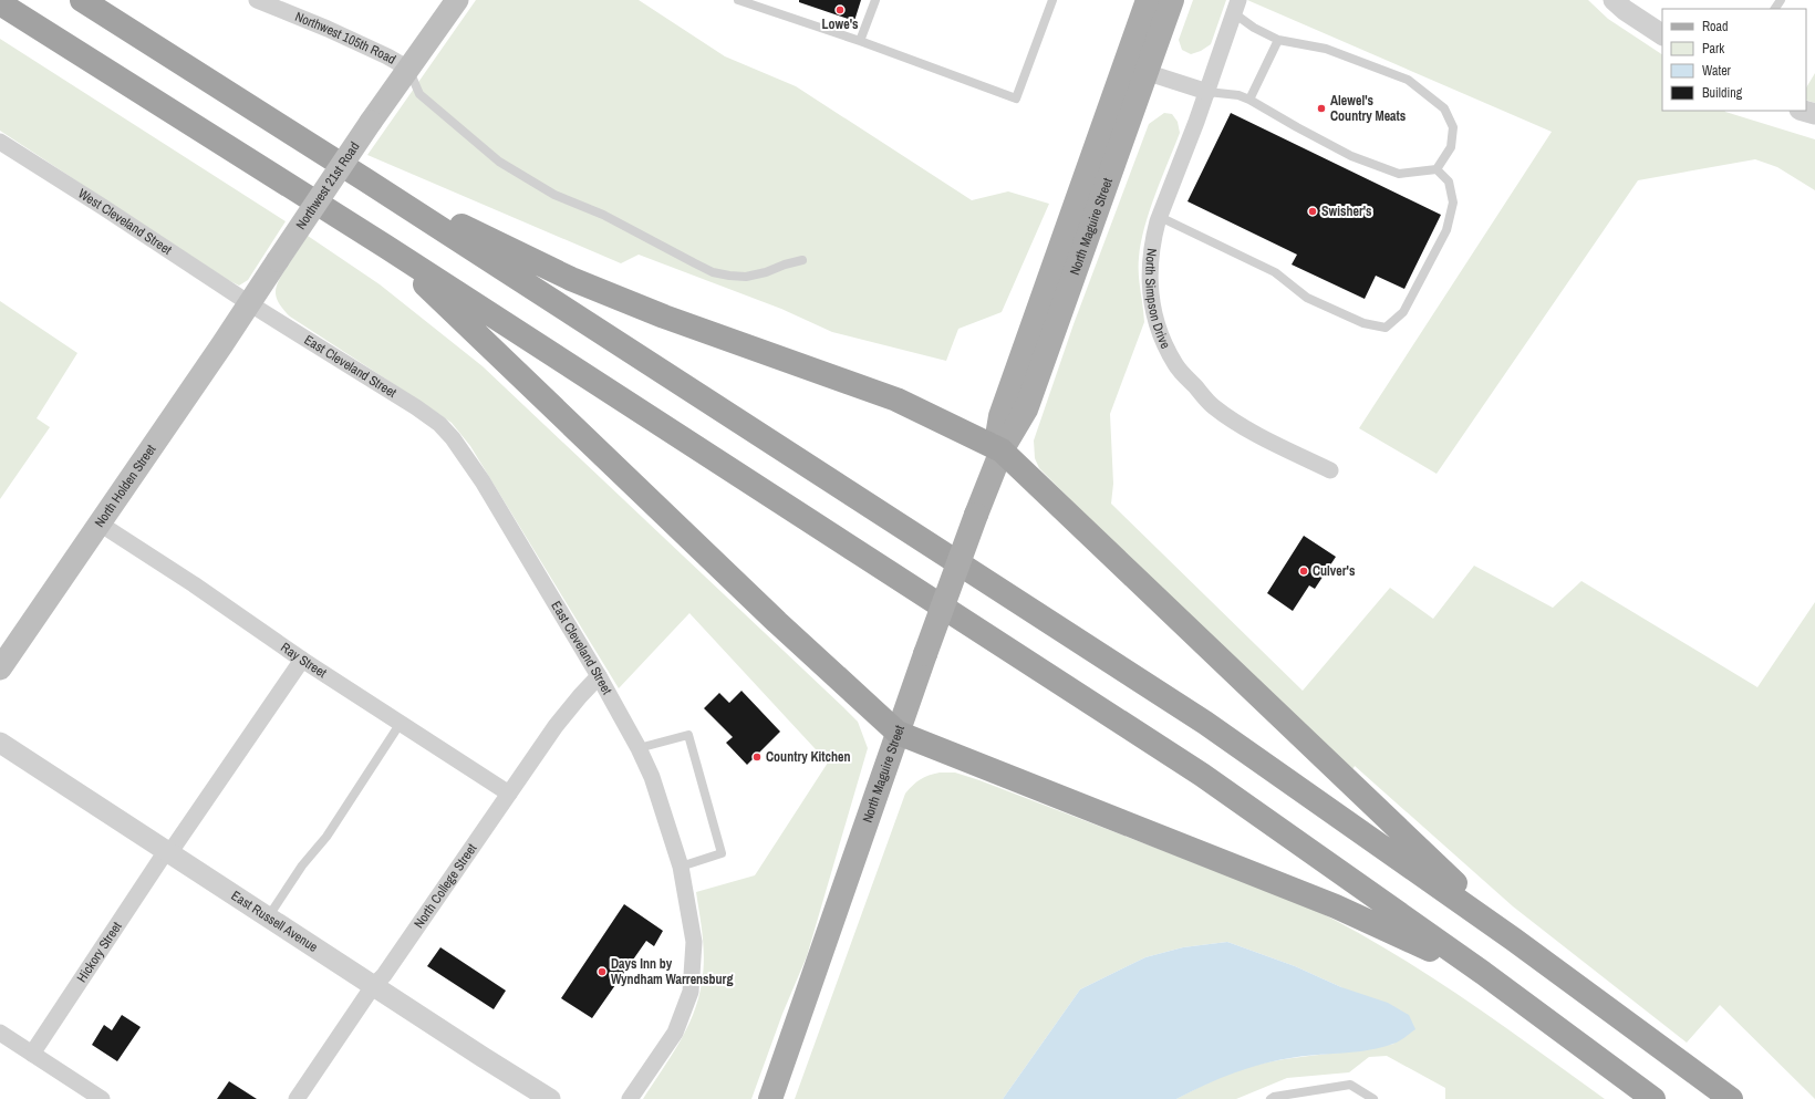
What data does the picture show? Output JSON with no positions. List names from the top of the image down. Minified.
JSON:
{"streets":{"main road":["Northwest 21st Road","North Maguire Street","North Holden Street"],"street":["Northwest 105th Road","West Cleveland Street","North Simpson Drive","East Cleveland Street","Ray Street","North College Street","East Russell Avenue","Hickory Street"]},"crossings":[["Northwest 105th Road","Northwest 21st Road"],["Northwest 21st Road","West Cleveland Street"],["Northwest 21st Road","East Cleveland Street"],["Northwest 21st Road","North Holden Street"],["West Cleveland Street","East Cleveland Street"],["West Cleveland Street","North Holden Street"],["East Cleveland Street","North Holden Street"],["East Cleveland Street","North College Street"],["North Holden Street","Ray Street"],["Ray Street","North College Street"],["Ray Street","Hickory Street"],["North College Street","East Russell Avenue"],["East Russell Avenue","Hickory Street"]],"places":["Lowe's","Alewel's Country Meats","Swisher's","Culver's","Country Kitchen","Days Inn by Wyndham Warrensburg"],"legend":["Road","Park","Water","Building"]}
